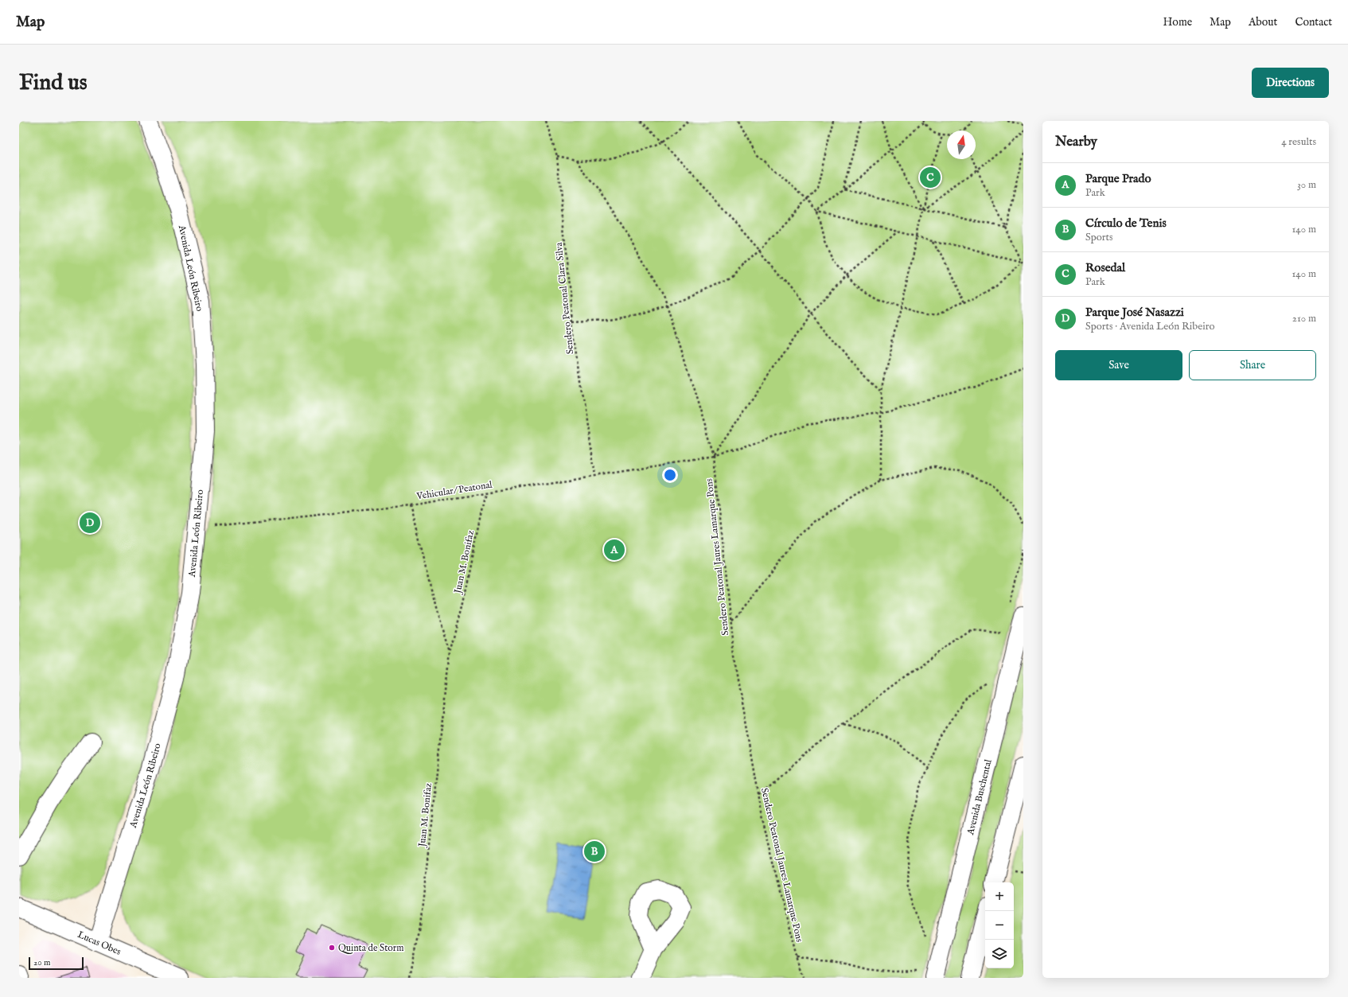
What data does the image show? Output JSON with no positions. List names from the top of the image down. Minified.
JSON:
{"streets":{"street":["Avenida León Ribeiro","Avenida Buschental","Lucas Obes"],"path":["Sendero Peatonal Clara Silva","Vehicular/ Peatonal","Sendero Peatonal Jaures Lamarque Pons","Juan M. Bonifaz"]},"crossings":[["Avenida León Ribeiro","Vehicular/ Peatonal"],["Avenida León Ribeiro","Lucas Obes"],["Sendero Peatonal Clara Silva","Vehicular/ Peatonal"],["Vehicular/ Peatonal","Sendero Peatonal Jaures Lamarque Pons"],["Vehicular/ Peatonal","Juan M. Bonifaz"]],"places":["Quinta de Storm"],"scale_bar":"20 m","north":"top","page":{"header":"Map","nav":["Home","Map","About","Contact"],"buttons":["Directions",["Save","Share"]],"title":"Find us","heading":["Nearby","4 results"],"list":[{"mark":"A","name":"Parque Prado","note":"Park","value":"30 m"},{"mark":"B","name":"Círculo de Tenis","note":"Sports","value":"140 m"},{"mark":"C","name":"Rosedal","note":"Park","value":"140 m"},{"mark":"D","name":"Parque José Nasazzi","note":"Sports · Avenida León Ribeiro","value":"210 m"}],"pins":["C","D","A","B"],"map_buttons":["+","−"],"scale":"20 m"}}
